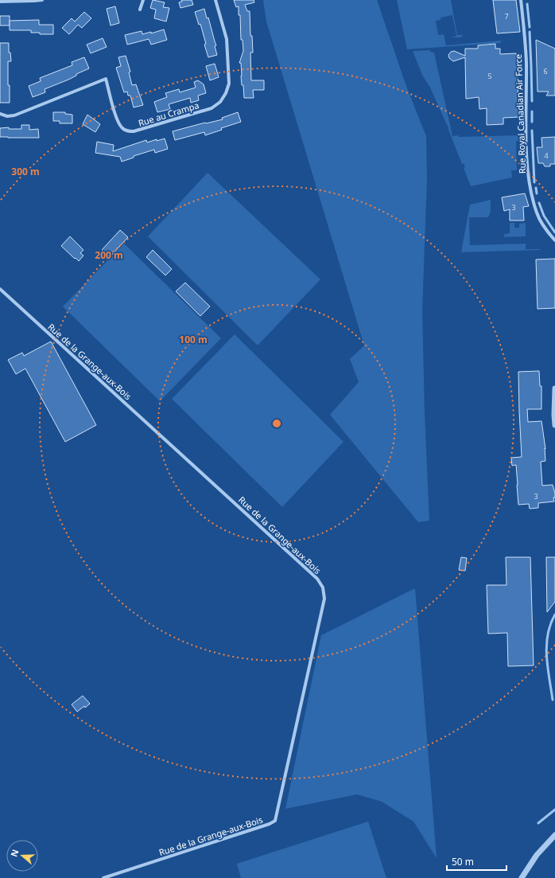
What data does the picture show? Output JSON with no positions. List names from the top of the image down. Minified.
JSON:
{"streets":{"street":["Rue au Crampa","Rue Royal Canadian Air Force","Rue de la Grange-aux-Bois"]},"house_numbers":["7","6","5","4","3","3"],"scale_bar":"50 m","north":"left","rings":["300 m","200 m","100 m"]}
